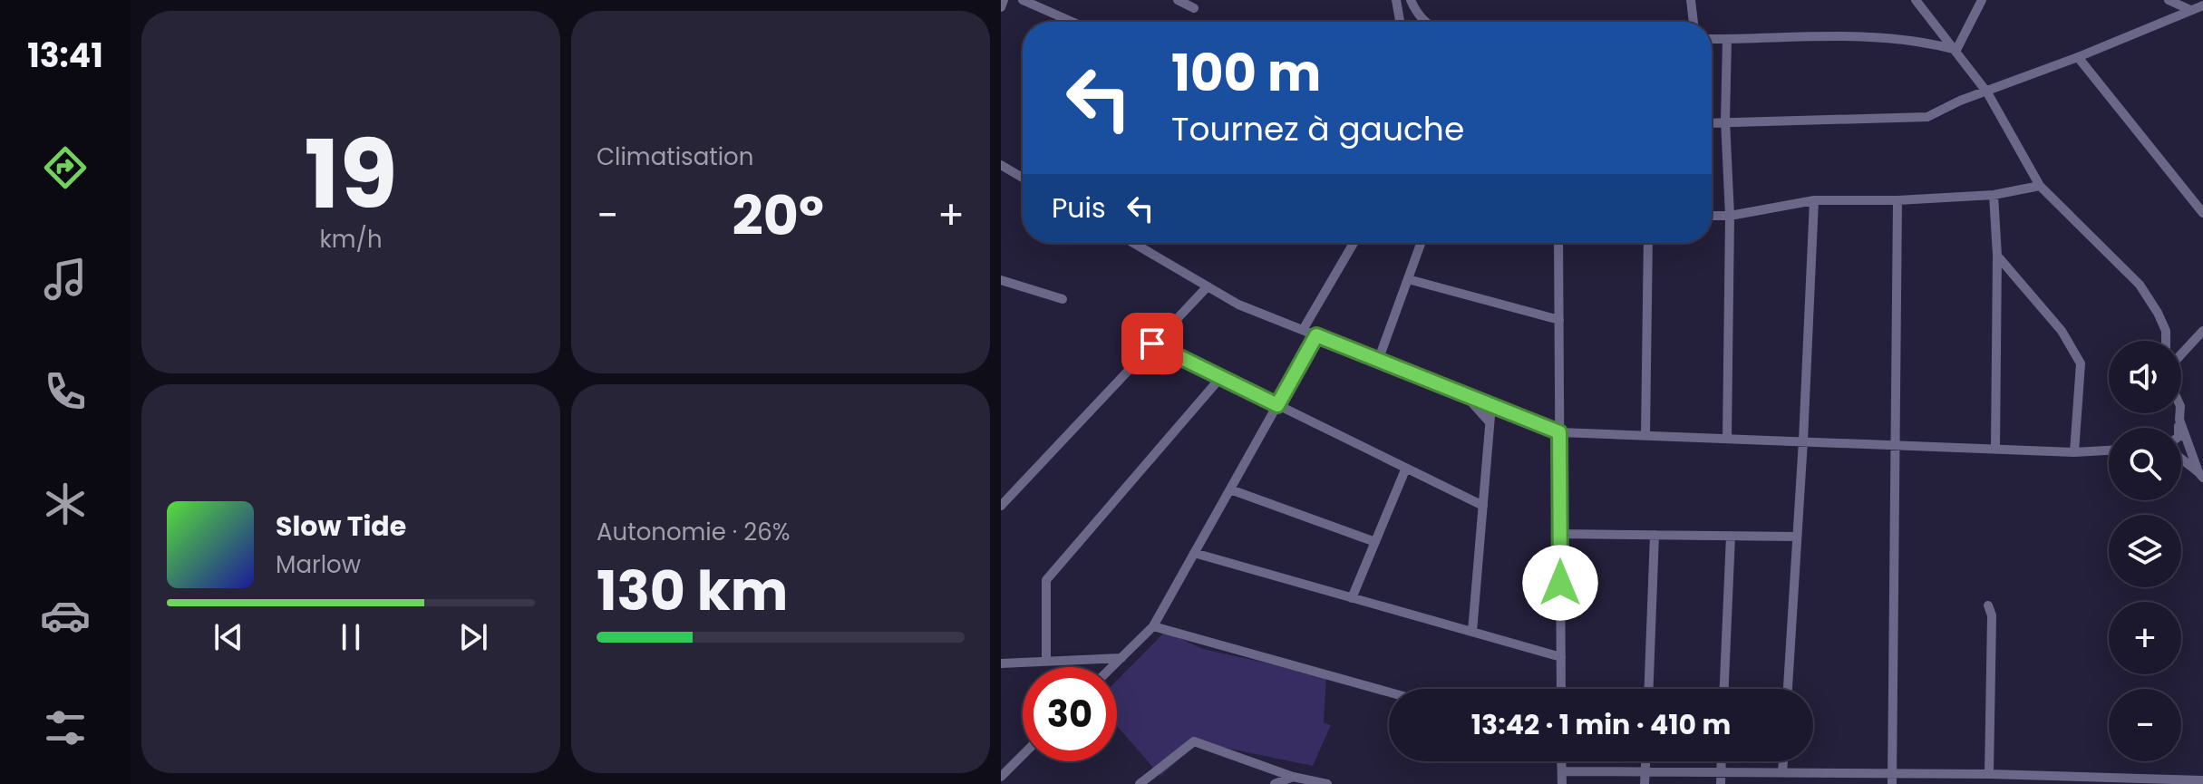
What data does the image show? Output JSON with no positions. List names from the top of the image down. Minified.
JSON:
{"page":{"tabs":"13:41","tile":[["19","km/h"],"Climatisation",["Autonomie · 26%","130 km"]],"turn":["100 m","Tournez à gauche"],"then":"Puis","heat":["−","20°","+"],"map_buttons":["+","−"],"song":["Slow Tide","Marlow"],"limit":"30","trip":"13:42 · 1 min · 410 m"}}
